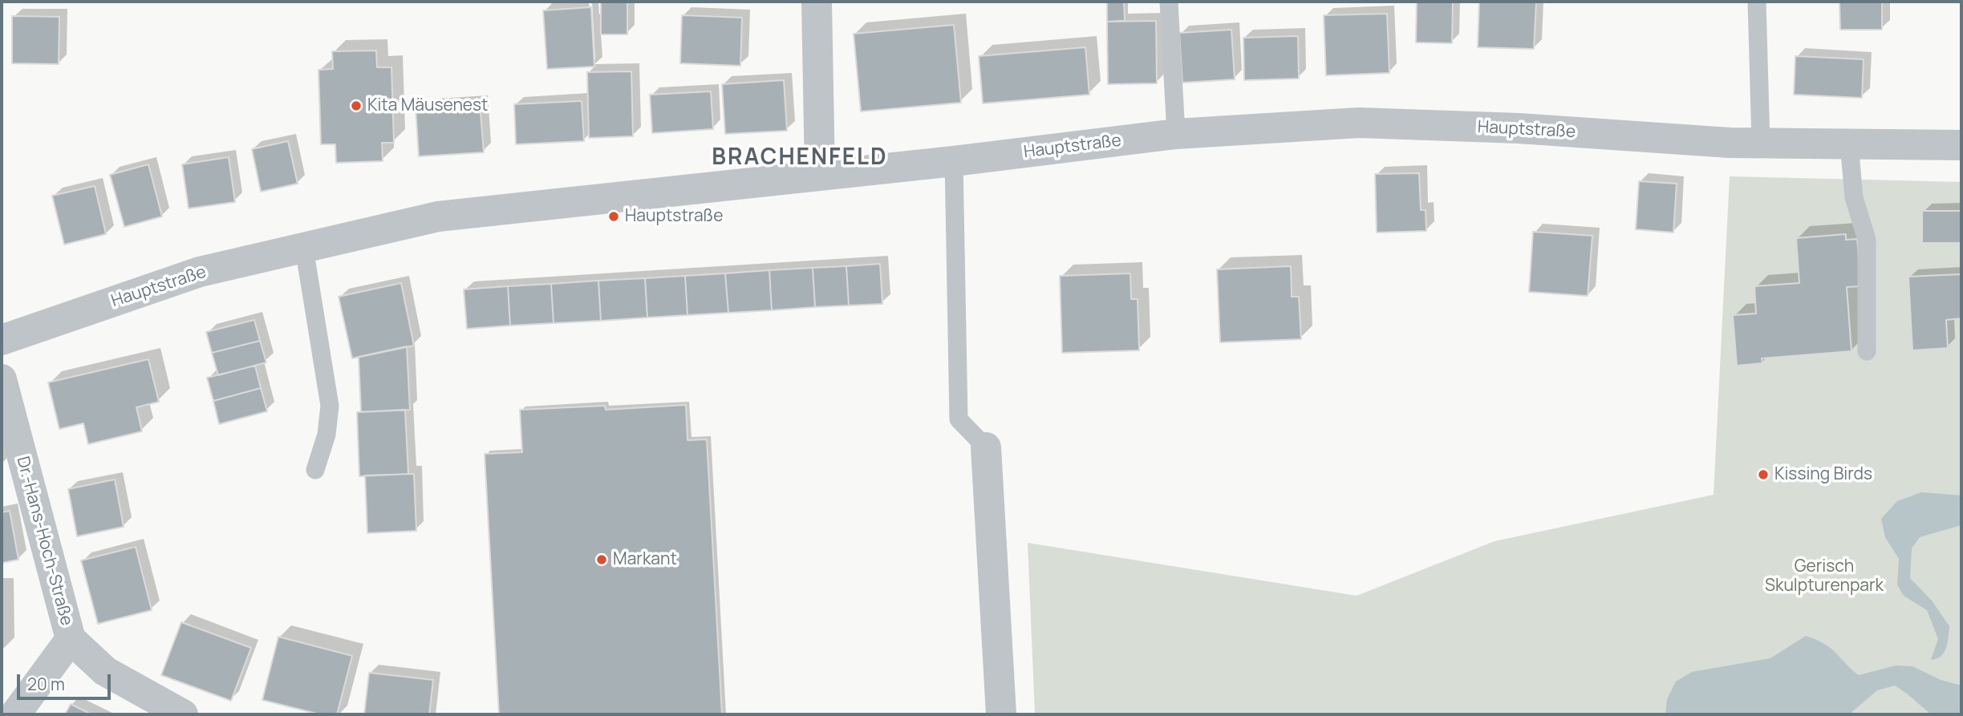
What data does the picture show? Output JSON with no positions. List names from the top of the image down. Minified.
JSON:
{"streets":{"street":["Hauptstraße","Dr.-Hans-Hoch-Straße"]},"districts":["BRACHENFELD"],"parks":["Gerisch Skulpturenpark"],"places":["Kita Mäusenest","Hauptstraße","Kissing Birds","Markant"],"scale_bar":"20 m"}
